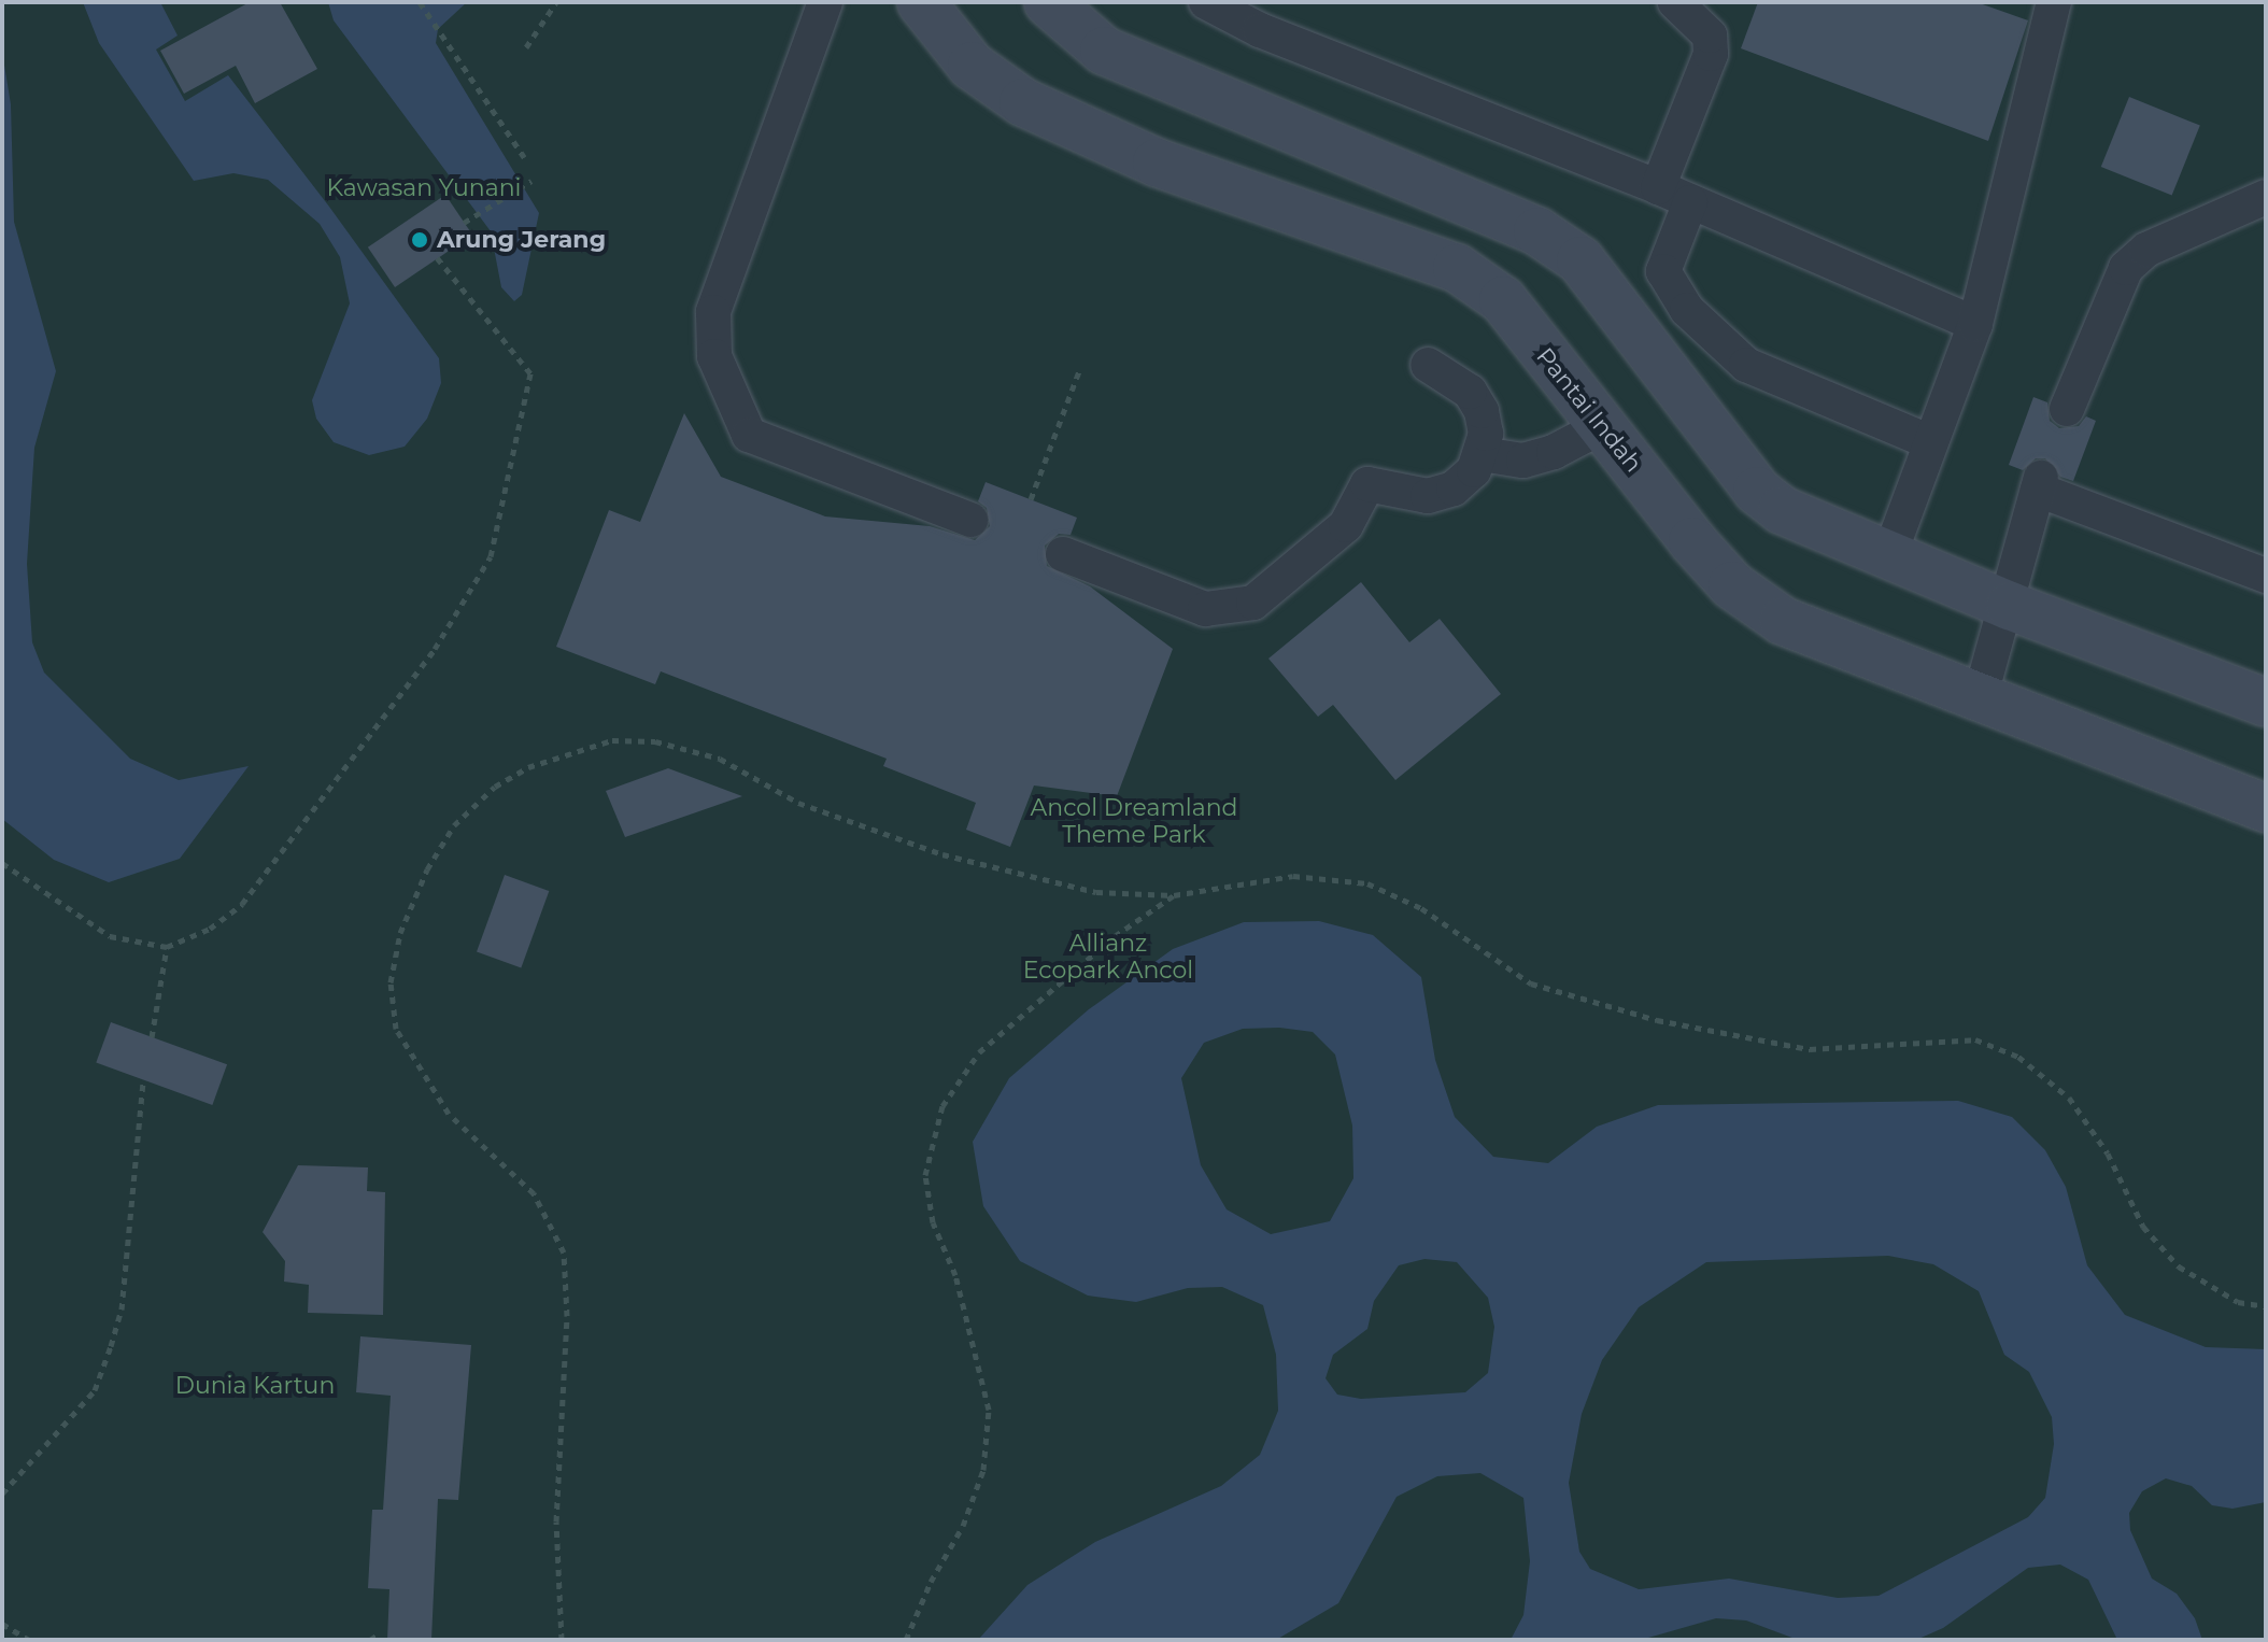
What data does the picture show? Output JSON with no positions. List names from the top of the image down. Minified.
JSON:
{"streets":{"street":["Pantai Indah"]},"parks":["Kawasan Yunani","Ancol Dreamland Theme Park","Allianz Ecopark Ancol","Dunia Kartun"],"places":["Arung Jerang"]}
